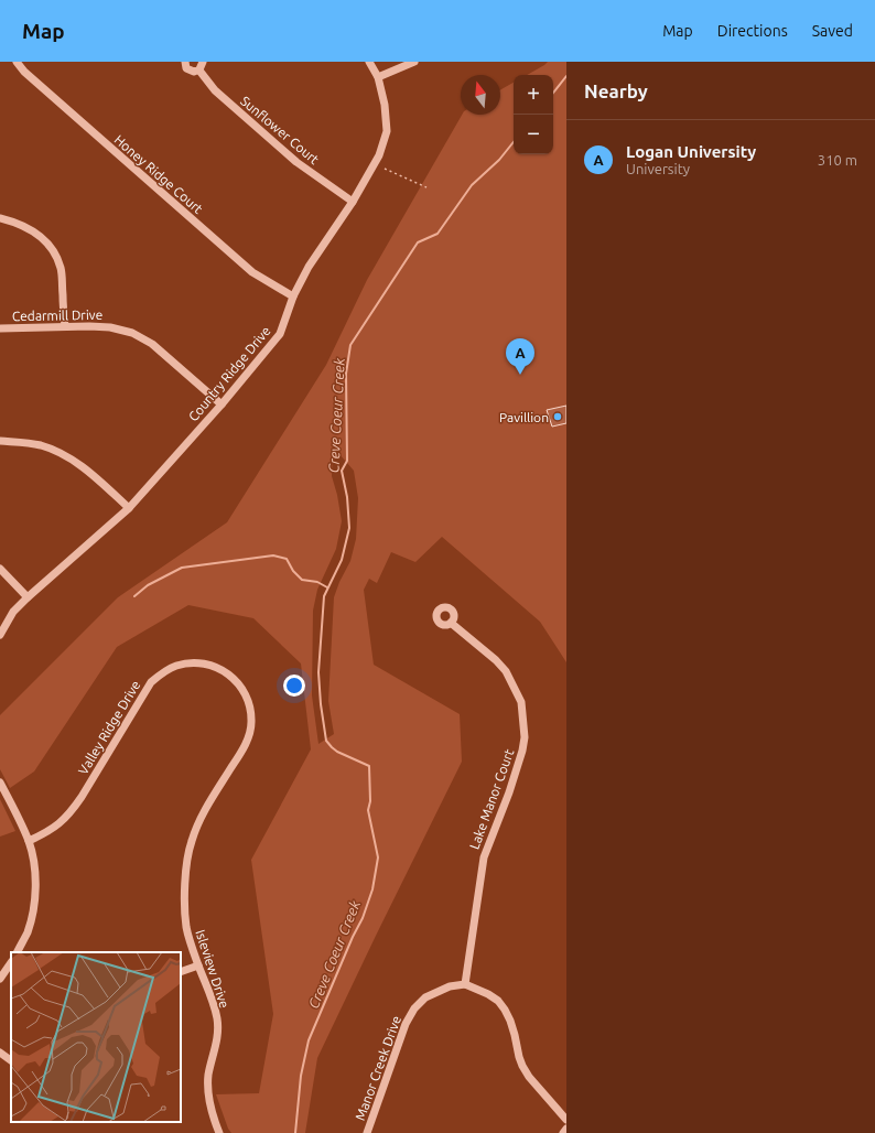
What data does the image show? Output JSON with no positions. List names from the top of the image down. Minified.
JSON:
{"streets":{"street":["Sunflower Court","Honey Ridge Court","Cedarmill Drive","Country Ridge Drive","Valley Ridge Drive","Lake Manor Court","Isleview Drive","Manor Creek Drive"]},"crossings":[["Sunflower Court","Country Ridge Drive"],["Honey Ridge Court","Country Ridge Drive"],["Cedarmill Drive","Country Ridge Drive"],["Valley Ridge Drive","Isleview Drive"],["Lake Manor Court","Manor Creek Drive"]],"water":["Creve Coeur Creek"],"places":["Pavillion"],"north":"top","page":{"header":"Map","nav":["Map","Directions","Saved"],"heading":"Nearby","map_buttons":["+","−"],"list":[{"mark":"A","name":"Logan University","note":"University","value":"310 m"}],"pins":"A"}}
